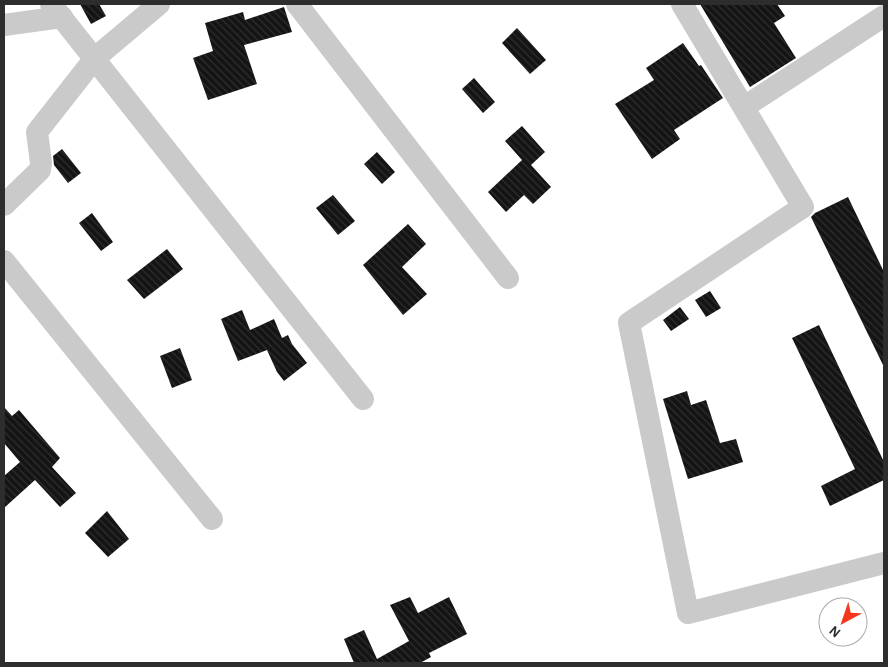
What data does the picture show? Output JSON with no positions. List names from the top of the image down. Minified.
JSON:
{"north":"bottom left"}
